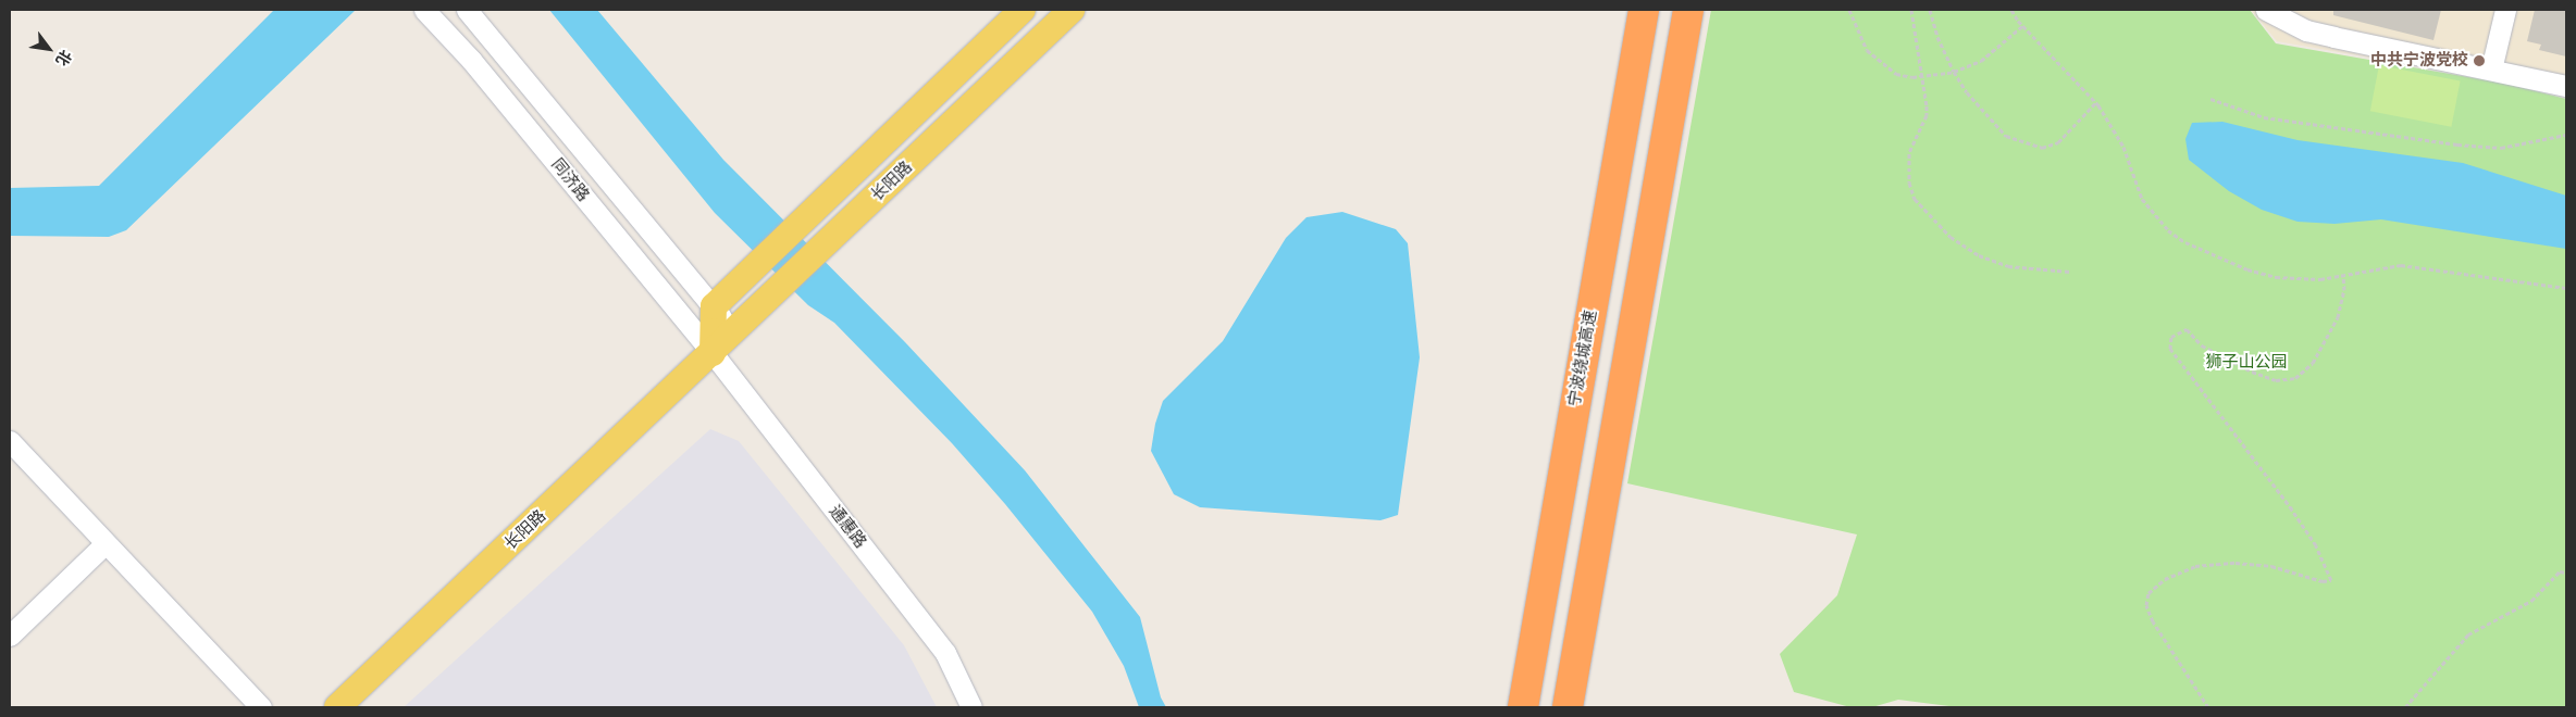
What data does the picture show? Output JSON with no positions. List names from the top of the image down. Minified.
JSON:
{"streets":{"highway":["宁波绕城高速"],"main road":["长阳路"],"street":["同济路","通惠路"]},"crossings":[["同济路","长阳路"],["同济路","通惠路"],["长阳路","通惠路"]],"parks":["狮子山公园"],"places":["中共宁波党校"],"north":"bottom right"}
